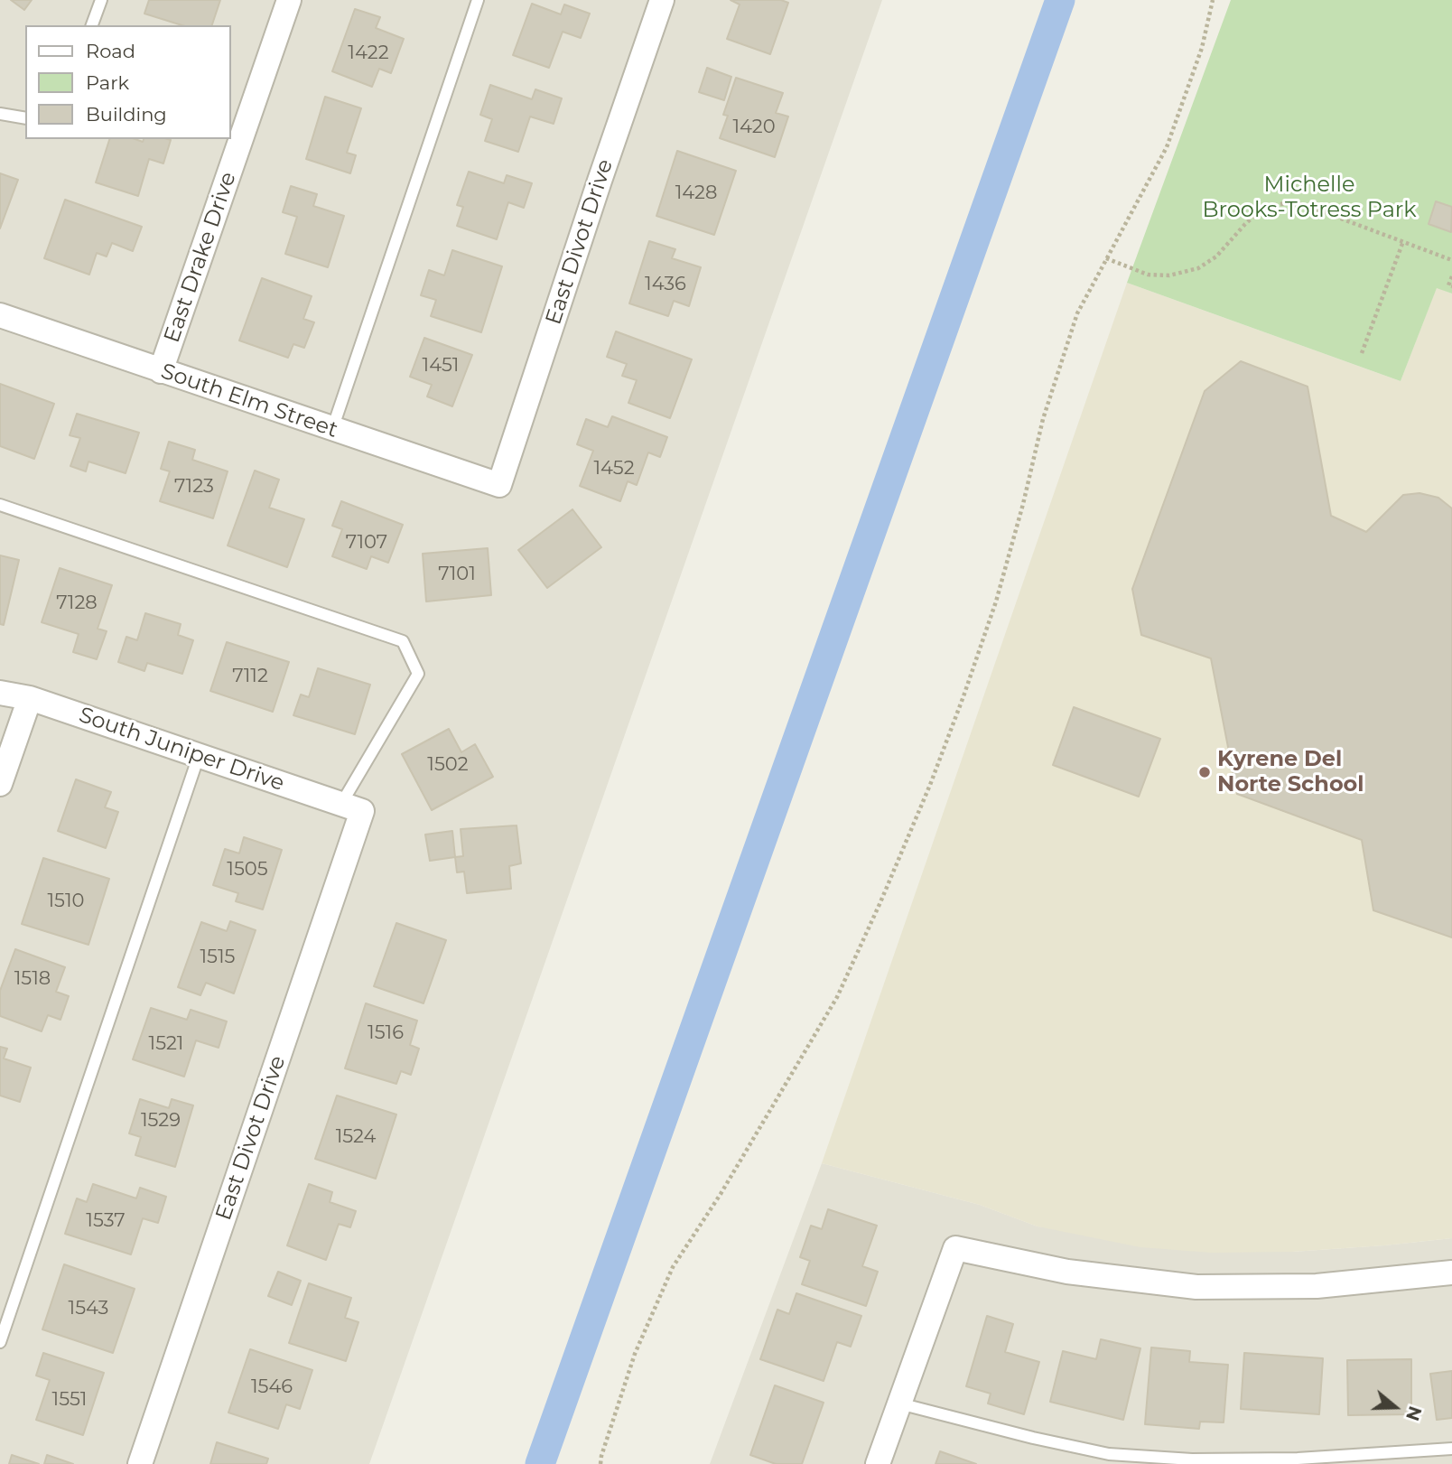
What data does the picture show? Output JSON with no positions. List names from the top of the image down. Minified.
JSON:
{"streets":{"street":["East Divot Drive","East Drake Drive","South Elm Street","South Juniper Drive"]},"crossings":[["East Divot Drive","South Elm Street"],["East Divot Drive","South Juniper Drive"],["East Drake Drive","South Elm Street"]],"parks":["Michelle Brooks-Totress Park"],"places":["Kyrene Del Norte School"],"house_numbers":["1422","1420","1428","1436","1451","1452","7123","7107","7101","7128","7112","1502","1505","1510","1515","1518","1516","1521","1529","1524","1537","1543","1546","1551"],"legend":["Road","Park","Building"],"north":"right"}
